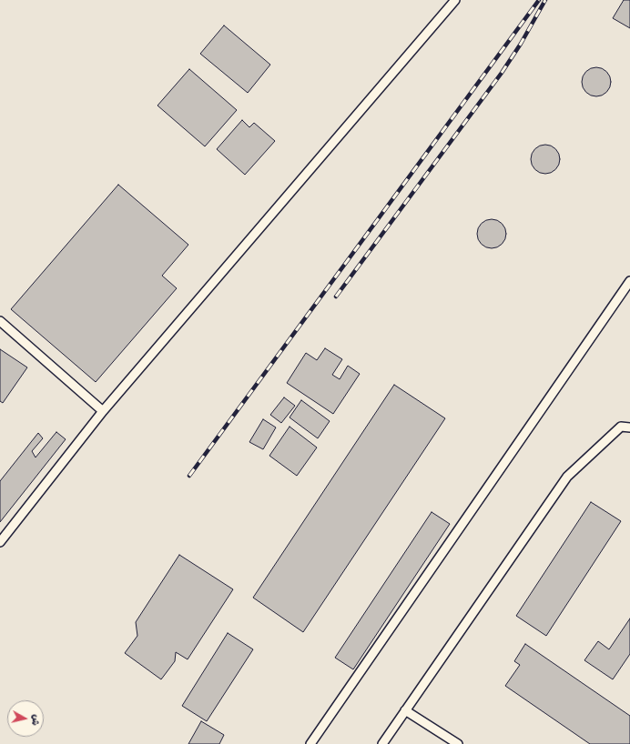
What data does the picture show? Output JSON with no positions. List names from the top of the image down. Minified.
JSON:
{"north":"right"}
